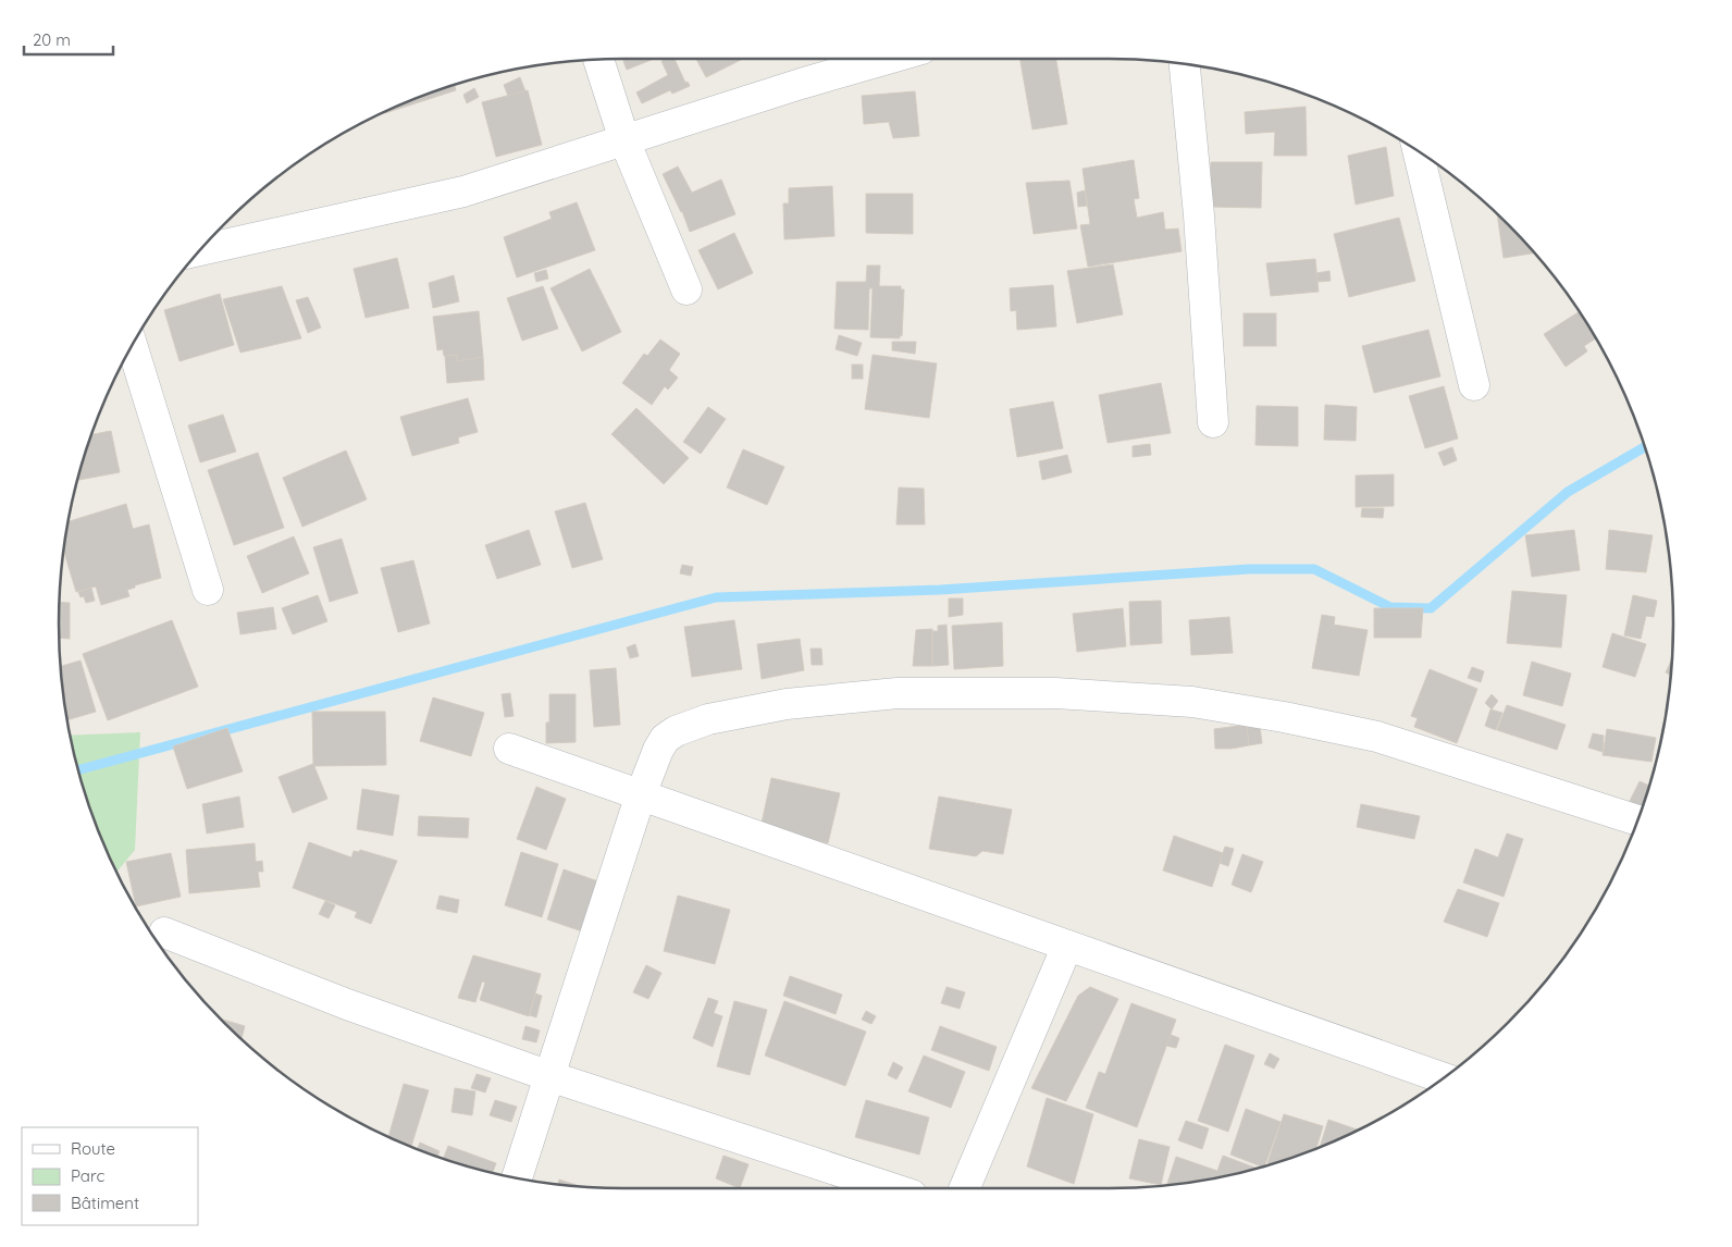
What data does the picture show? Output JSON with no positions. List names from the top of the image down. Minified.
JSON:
{"legend":["Route","Parc","Bâtiment"],"scale_bar":"20 m"}
